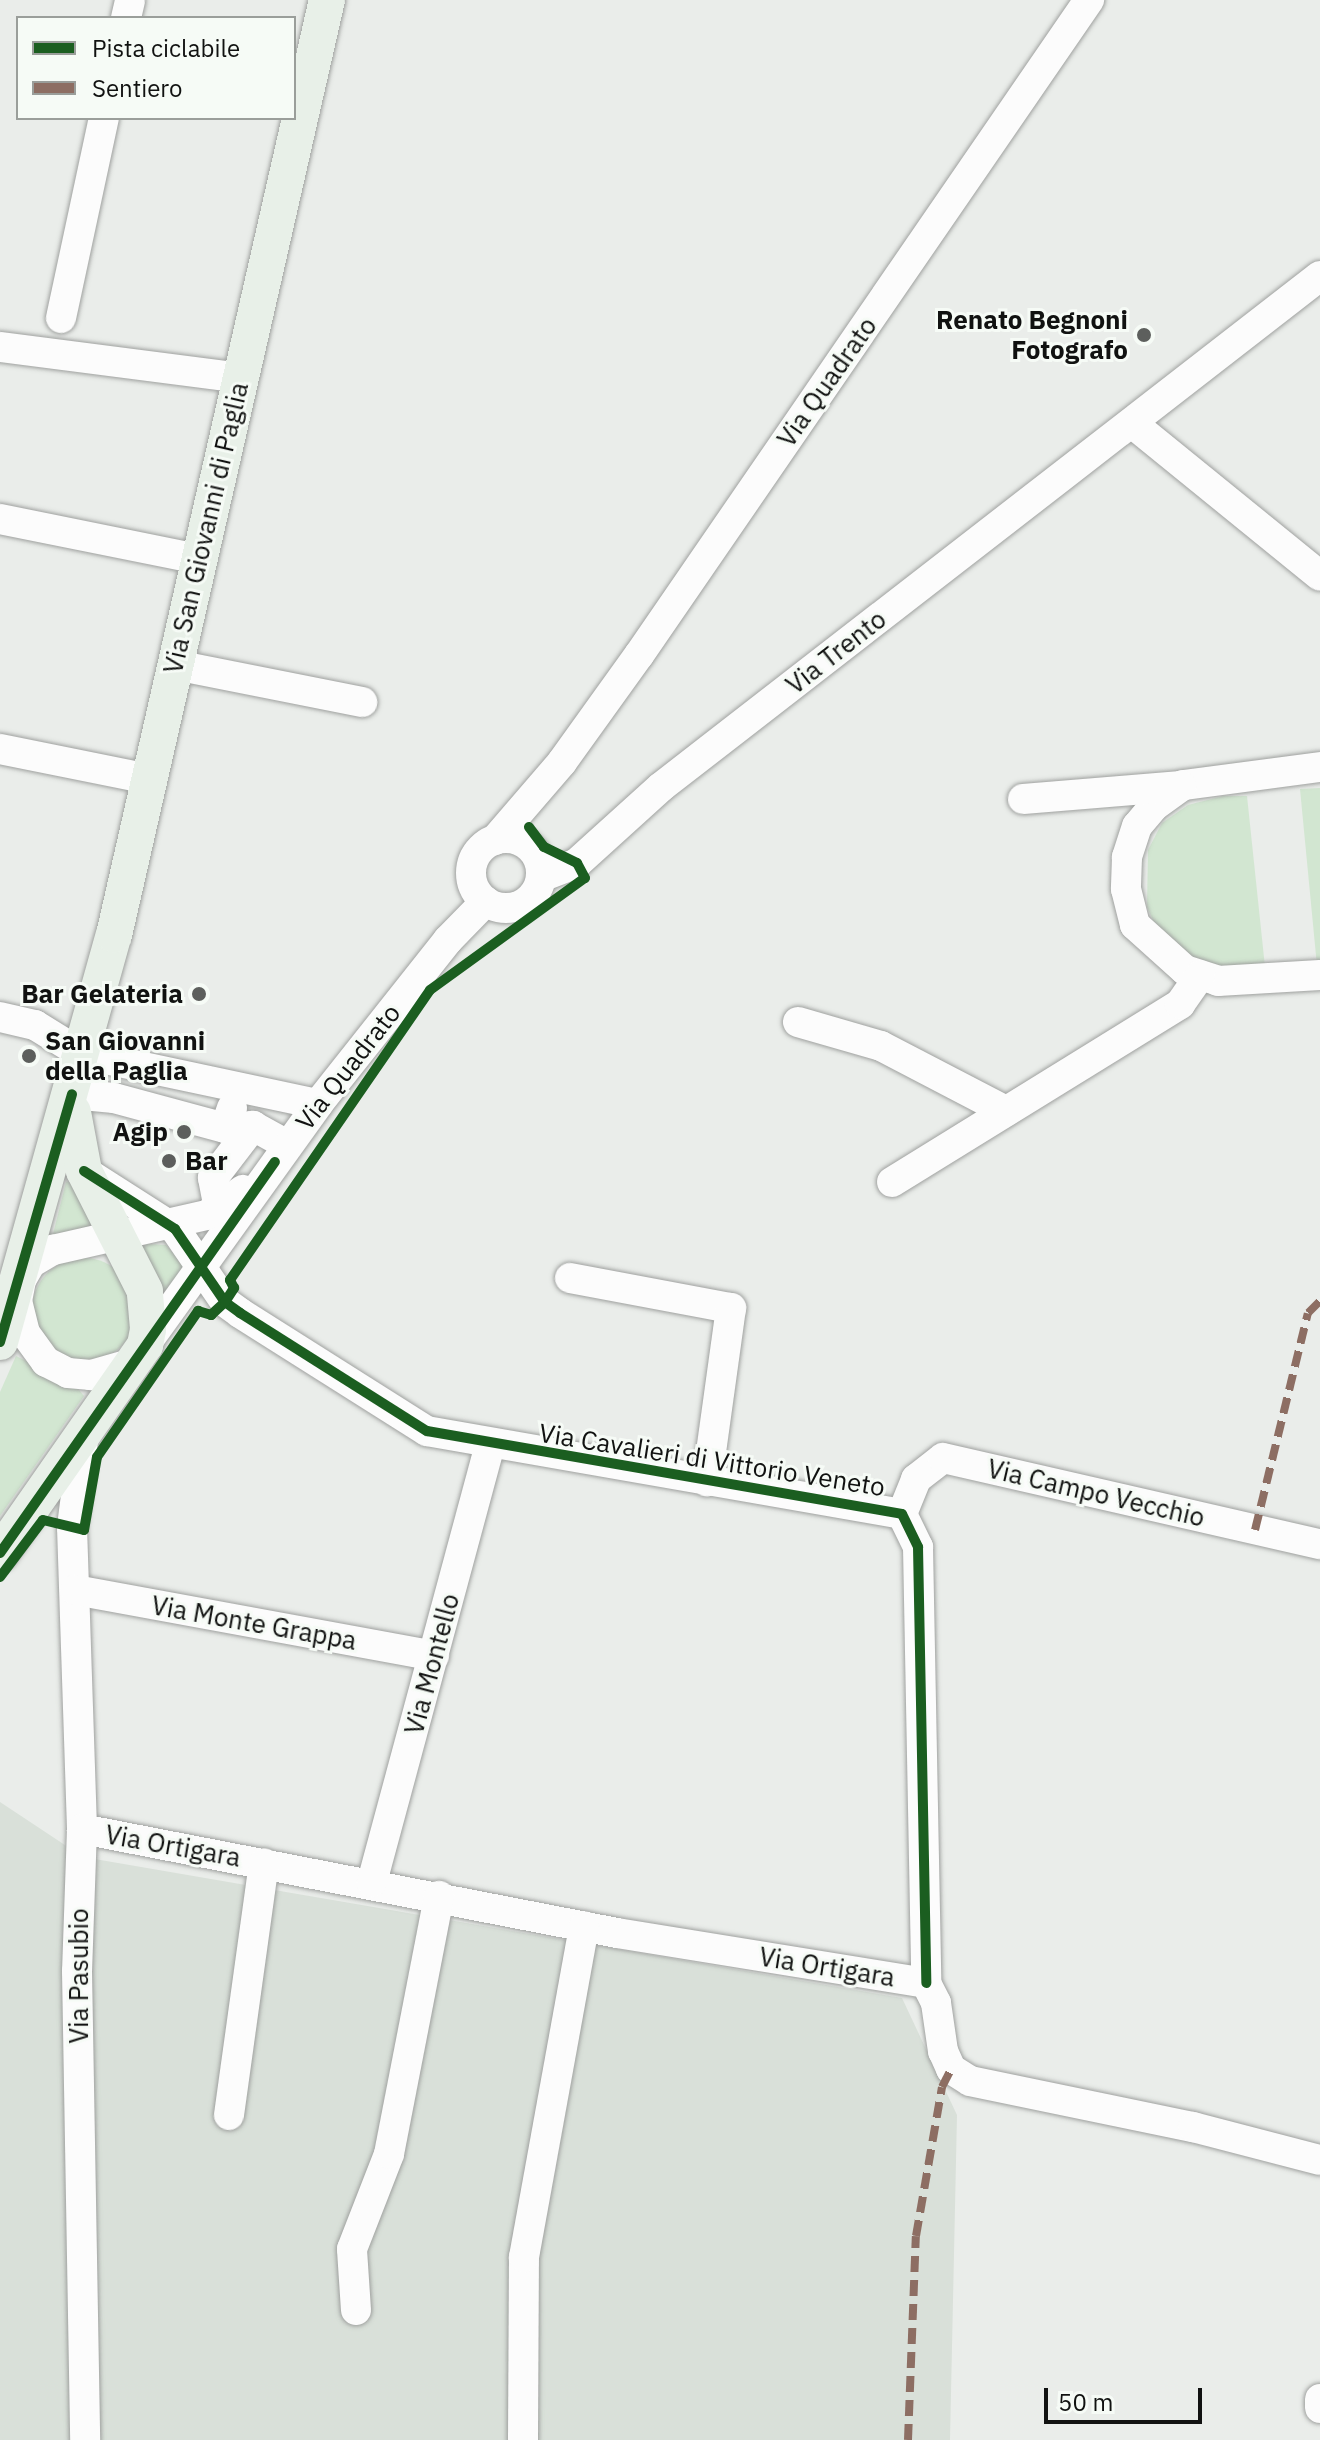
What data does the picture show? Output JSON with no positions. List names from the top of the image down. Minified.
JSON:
{"streets":{"main road":["Via San Giovanni di Paglia"],"street":["Via Quadrato","Via Trento","Via Cavalieri di Vittorio Veneto","Via Campo Vecchio","Via Monte Grappa","Via Montello","Via Ortigara","Via Pasubio"]},"crossings":[["Via Quadrato","Via Trento"],["Via Cavalieri di Vittorio Veneto","Via Campo Vecchio"],["Via Cavalieri di Vittorio Veneto","Via Montello"],["Via Cavalieri di Vittorio Veneto","Via Ortigara"],["Via Monte Grappa","Via Montello"],["Via Monte Grappa","Via Pasubio"],["Via Montello","Via Ortigara"],["Via Ortigara","Via Pasubio"]],"places":["Renato Begnoni Fotografo","Bar Gelateria","San Giovanni della Paglia","Agip","Bar"],"legend":["Pista ciclabile","Sentiero"],"scale_bar":"50 m"}
